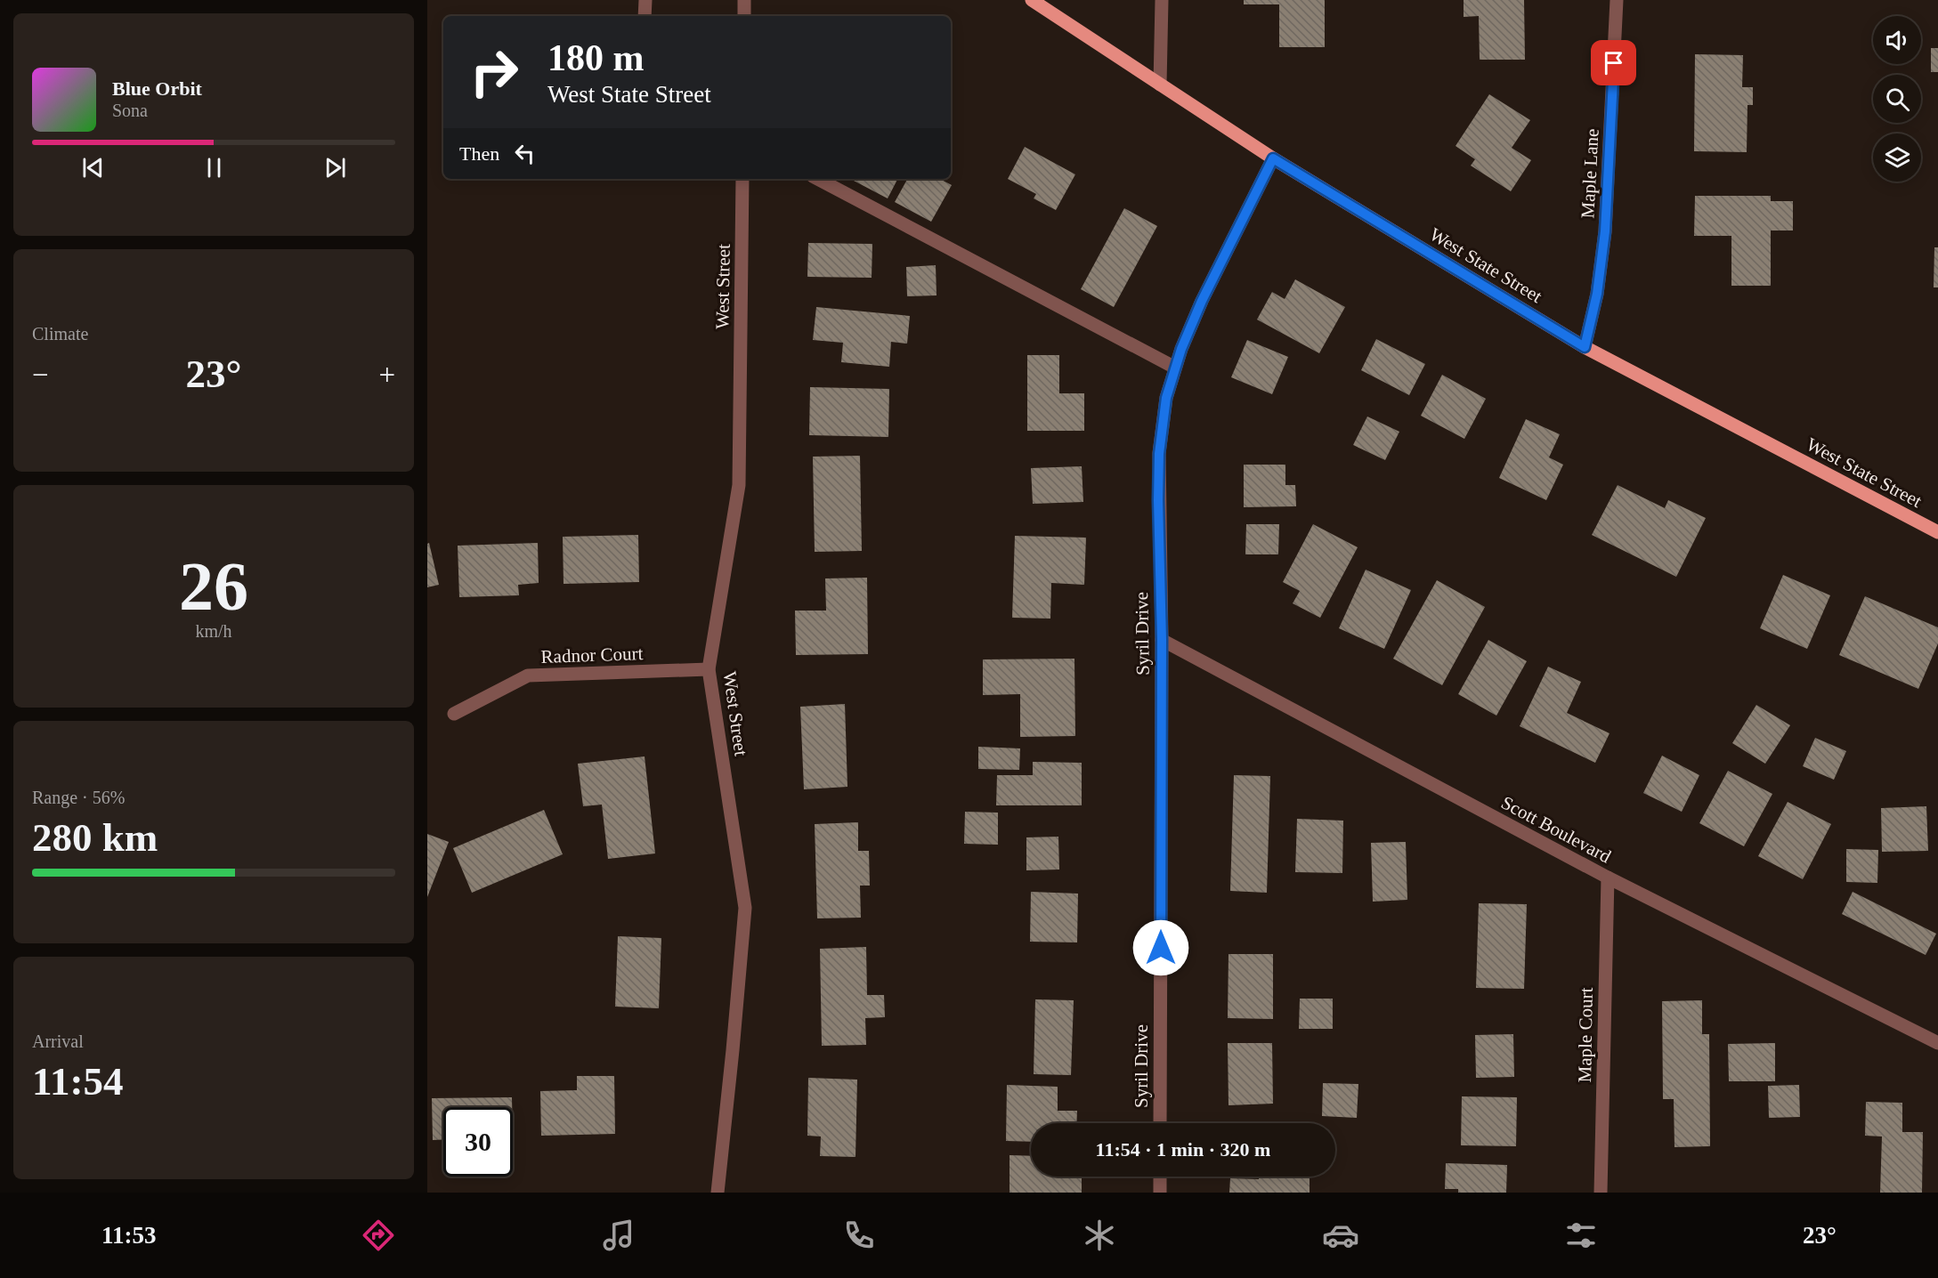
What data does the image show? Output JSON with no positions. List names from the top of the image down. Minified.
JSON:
{"streets":{"main road":["West State Street"],"street":["Maple Lane","West Street","Syril Drive","Radnor Court","Scott Boulevard","Maple Court"]},"crossings":[["Maple Lane","West State Street"],["West State Street","Syril Drive"],["West Street","Radnor Court"],["Syril Drive","Scott Boulevard"],["Scott Boulevard","Maple Court"]],"page":{"turn":["180 m","West State Street"],"song":["Blue Orbit","Sona"],"then":"Then","tile":["Climate",["26","km/h"],["Range · 56%","280 km"],["Arrival","11:54"]],"heat":["−","23°","+"],"limit":"30","trip":"11:54 · 1 min · 320 m","tabs":["11:53","23°"]}}
